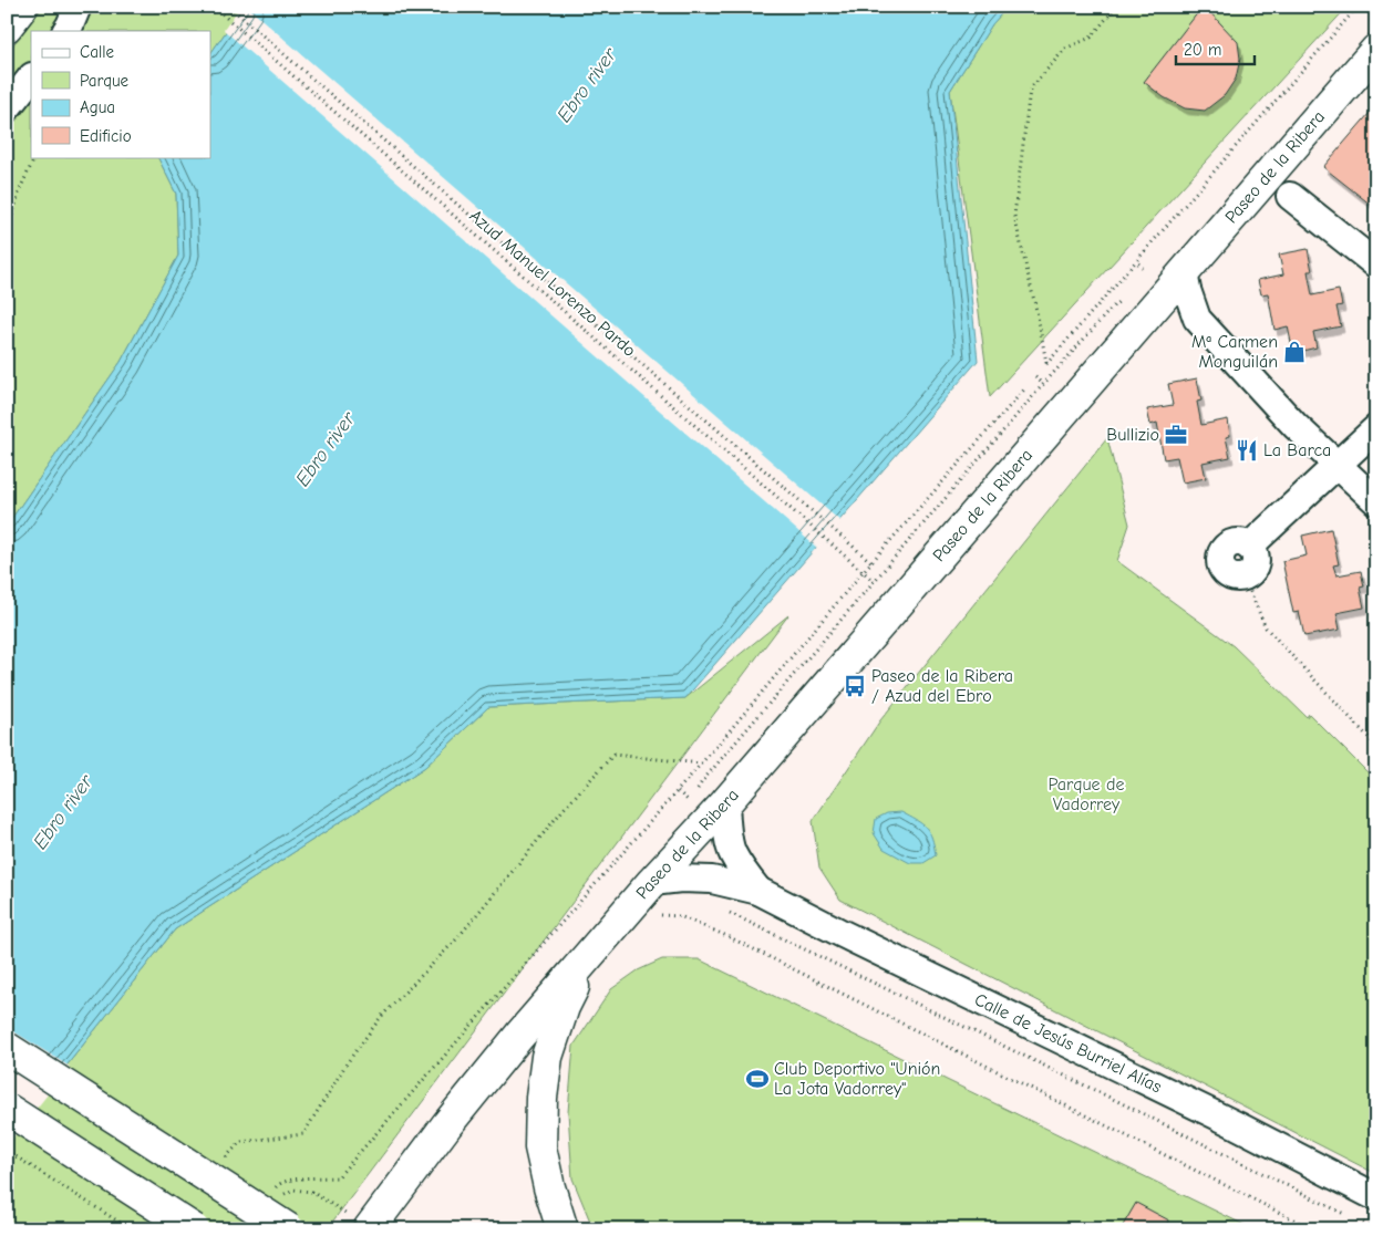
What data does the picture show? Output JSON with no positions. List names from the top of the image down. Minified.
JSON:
{"streets":{"main road":["Paseo de la Ribera"],"street":["Calle de Jesús Burriel Alías"],"path":["Azud Manuel Lorenzo Pardo"]},"crossings":[["Paseo de la Ribera","Calle de Jesús Burriel Alías"]],"water":["Ebro river"],"parks":["Parque de Vadorrey"],"places":{"shop":["Mª Carmen Monguilán"],"office":["Bullizio"],"restaurant":["La Barca"],"bus stop":["Paseo de la Ribera / Azud del Ebro"],"sports":["Club Deportivo \"Unión La Jota Vadorrey\""]},"legend":["Calle","Parque","Agua","Edificio"],"scale_bar":"20 m"}
